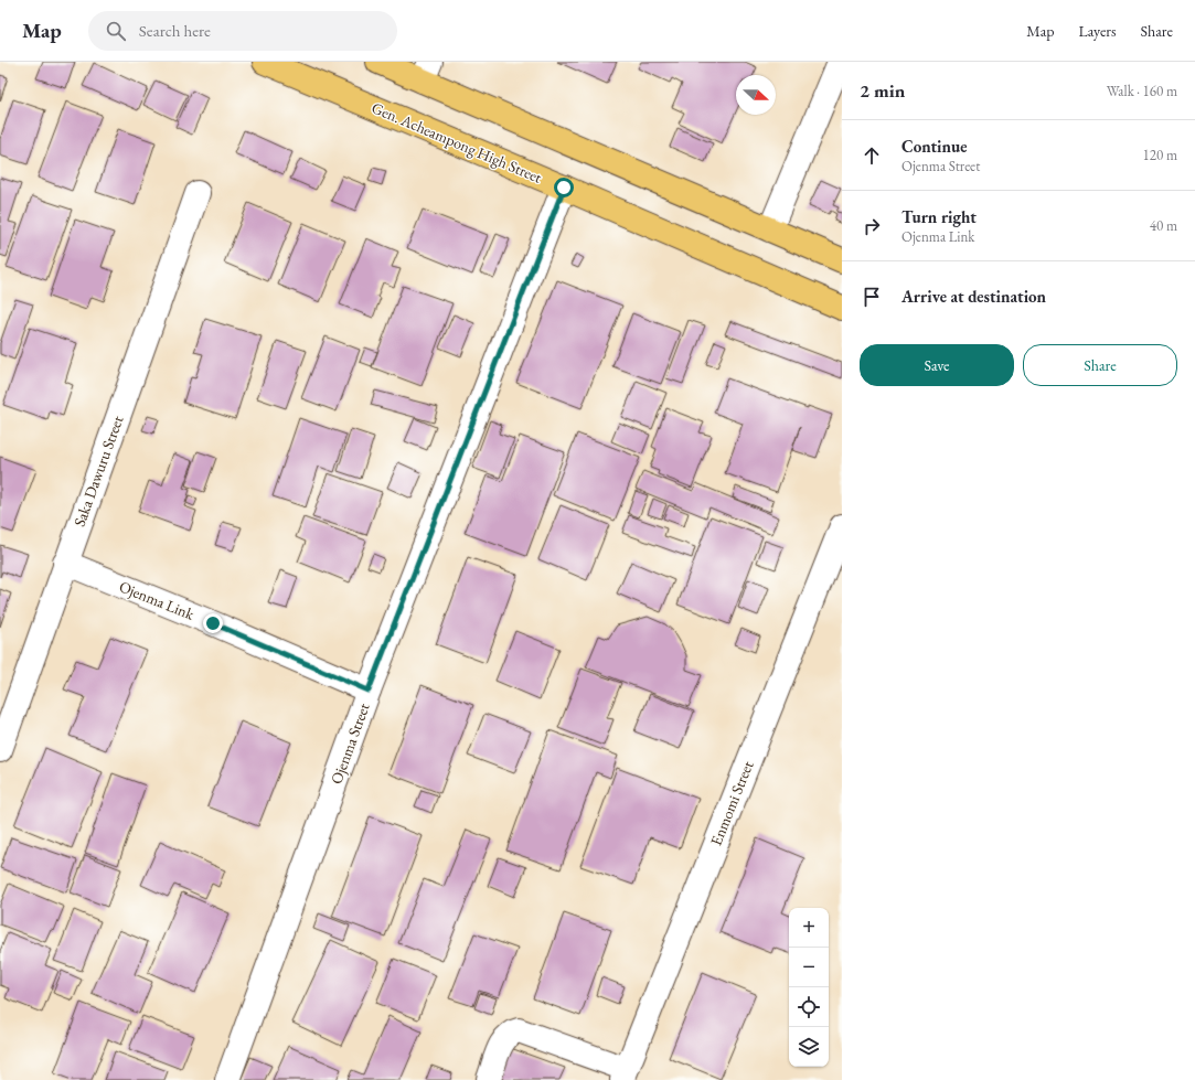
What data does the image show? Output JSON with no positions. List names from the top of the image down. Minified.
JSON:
{"streets":{"main road":["Gen. Acheampong High Street"],"street":["Saka Dawuru Street","Ojenma Link","Ojenma Street","Enmomi Street"]},"crossings":[["Gen. Acheampong High Street","Ojenma Street"],["Saka Dawuru Street","Ojenma Link"],["Ojenma Link","Ojenma Street"]],"north":"right","page":{"header":"Map","search":"Search here","nav":["Map","Layers","Share"],"heading":["2 min","Walk · 160 m"],"list":[["Continue","Ojenma Street","120 m"],["Turn right","Ojenma Link","40 m"],"Arrive at destination"],"buttons":["Save","Share"],"map_buttons":["+","−"]}}
